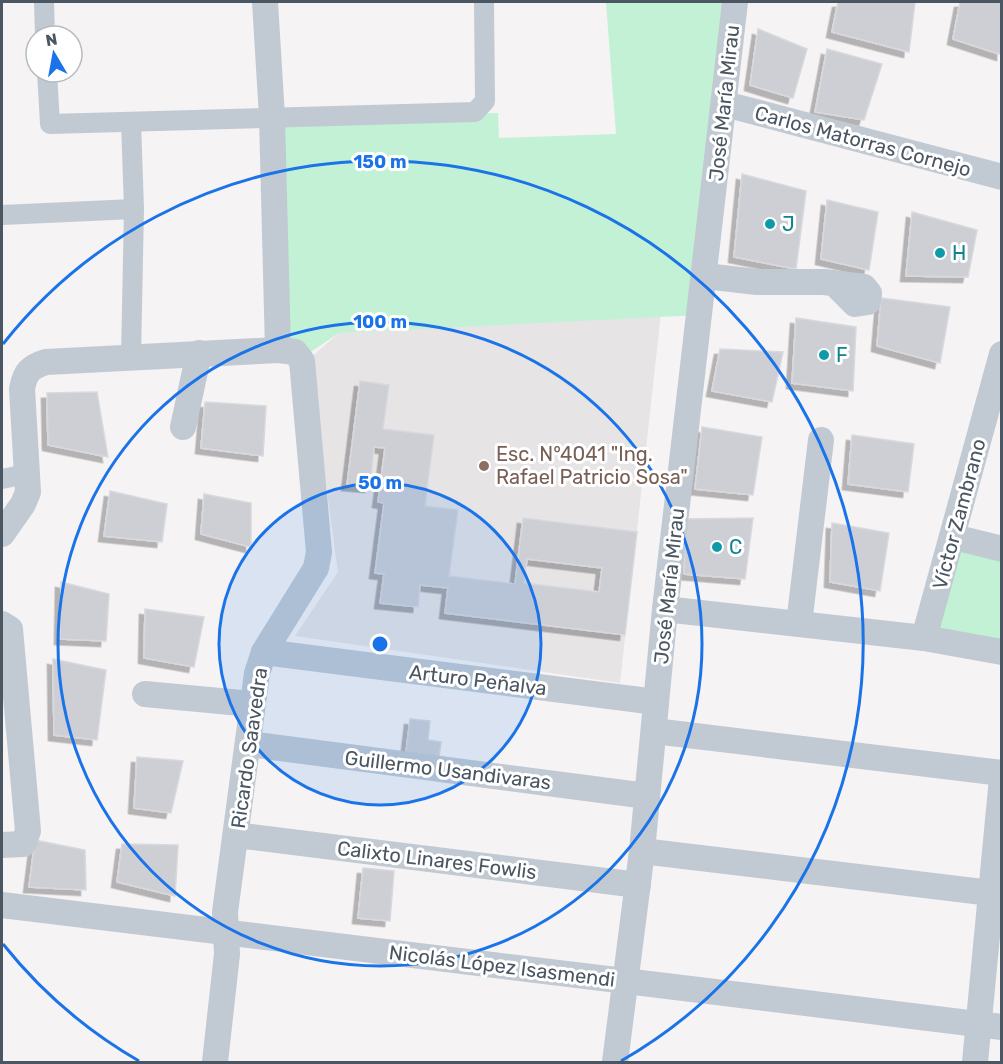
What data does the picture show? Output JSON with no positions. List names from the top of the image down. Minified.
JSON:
{"streets":{"street":["José María Mirau","Carlos Matorras Cornejo","Víctor Zambrano","Arturo Peñalva","Ricardo Saavedra","Guillermo Usandivaras","Calixto Linares Fowlis","Nicolás López Isasmendi"]},"crossings":[["José María Mirau","Carlos Matorras Cornejo"],["José María Mirau","Arturo Peñalva"],["José María Mirau","Guillermo Usandivaras"],["José María Mirau","Calixto Linares Fowlis"],["José María Mirau","Nicolás López Isasmendi"],["Arturo Peñalva","Ricardo Saavedra"],["Ricardo Saavedra","Guillermo Usandivaras"],["Ricardo Saavedra","Calixto Linares Fowlis"],["Ricardo Saavedra","Nicolás López Isasmendi"]],"places":["J","H","F","Esc. N°4041 \"Ing. Rafael Patricio Sosa\"","C"],"north":"top","rings":["150 m","100 m","50 m"]}
